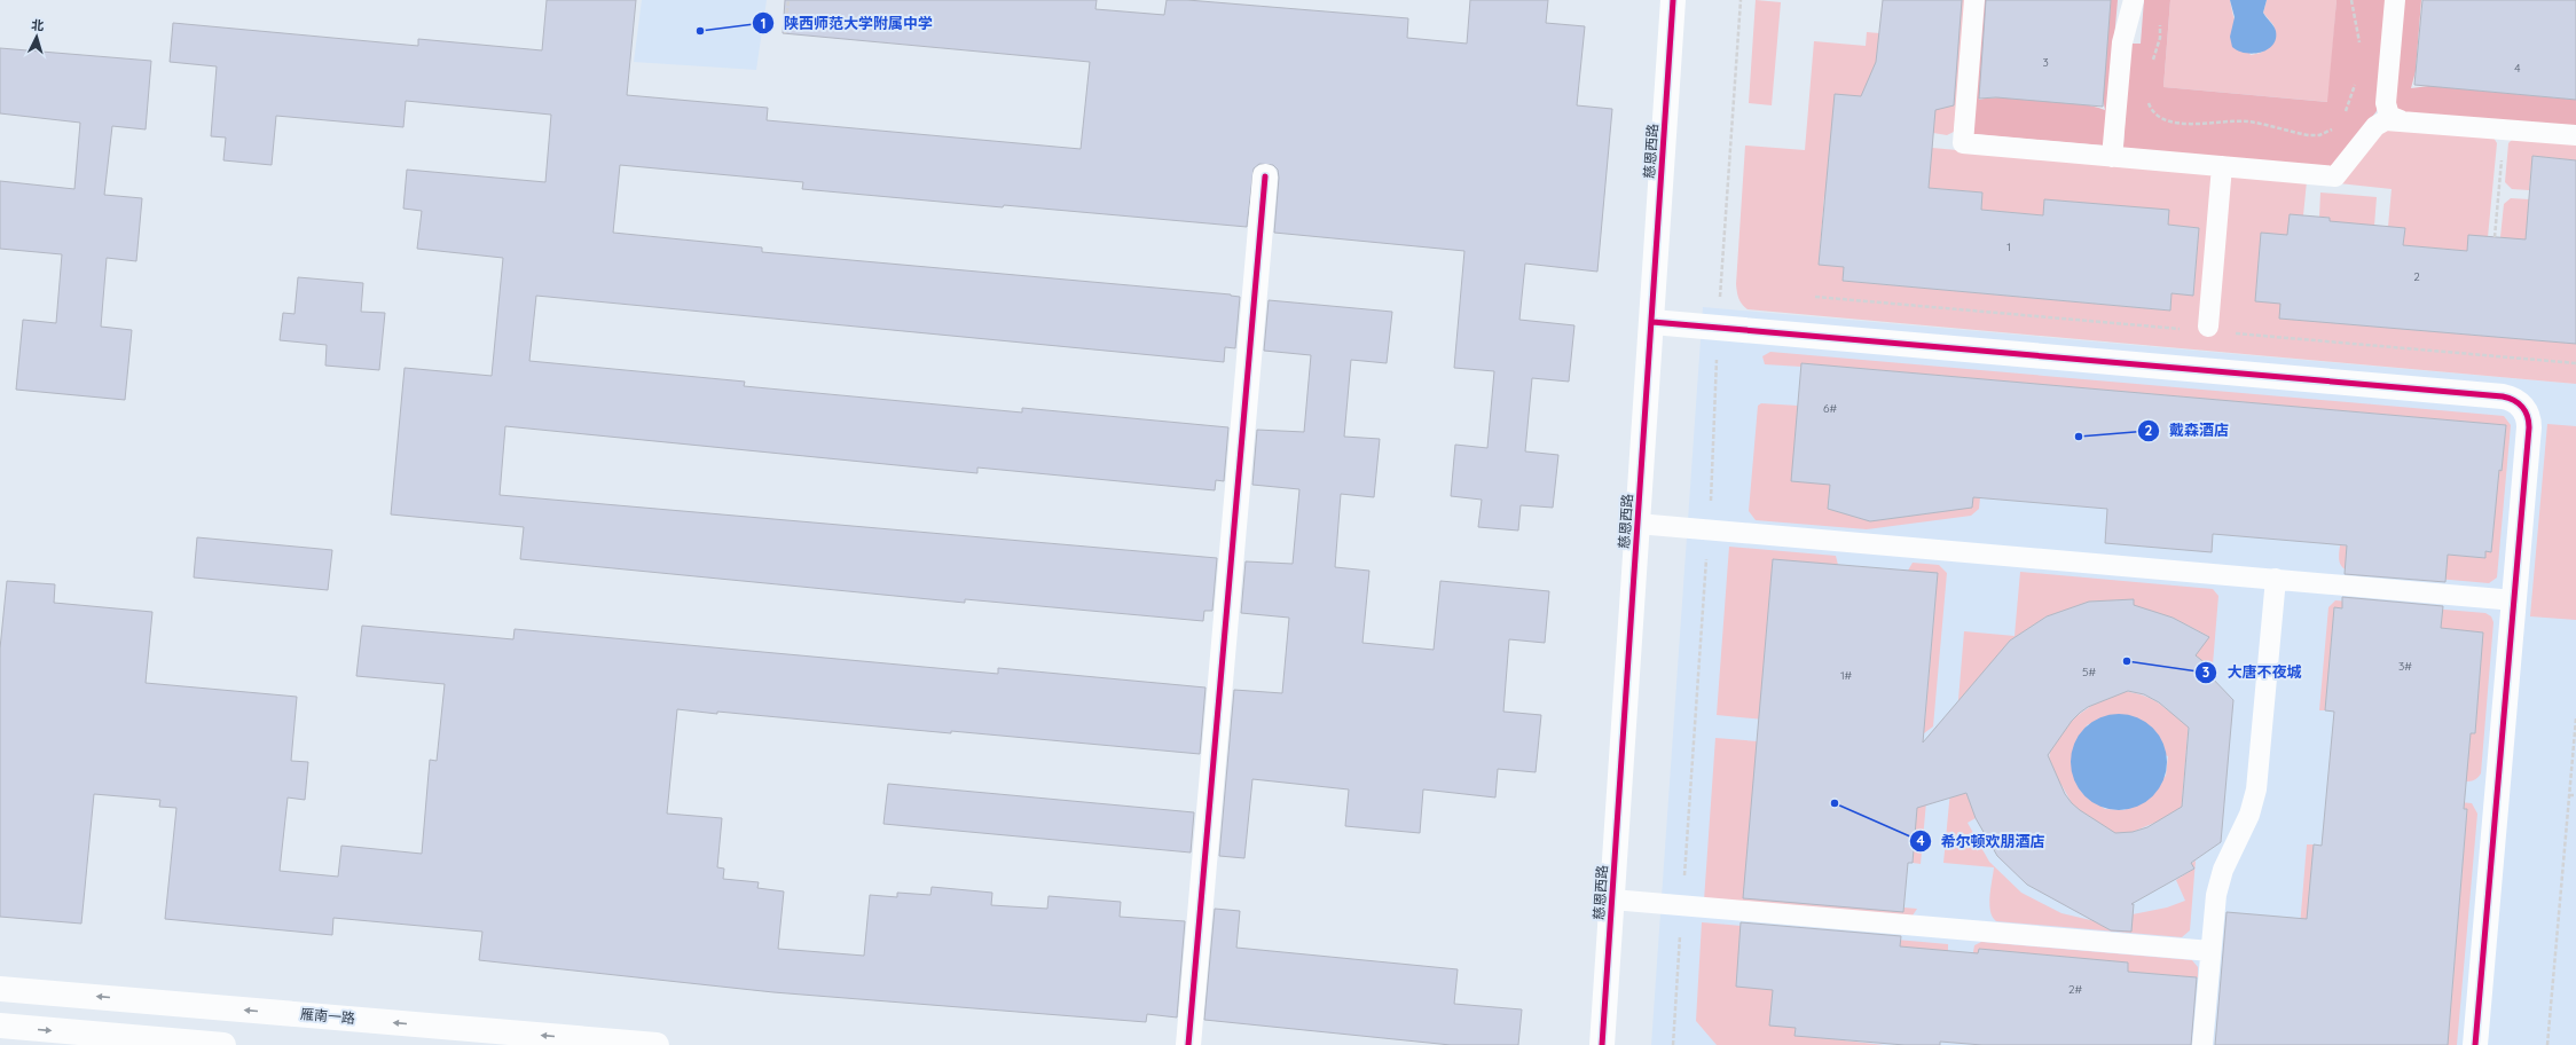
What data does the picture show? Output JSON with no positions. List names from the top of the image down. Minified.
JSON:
{"streets":{"street":["慈恩西路","雁南一路"]},"places":["陕西师范大学附属中学","戴森酒店","大唐不夜城","希尔顿欢朋酒店"],"house_numbers":["3","4","1","2","6#","3#","5#","1#","2#"],"north":"top"}
